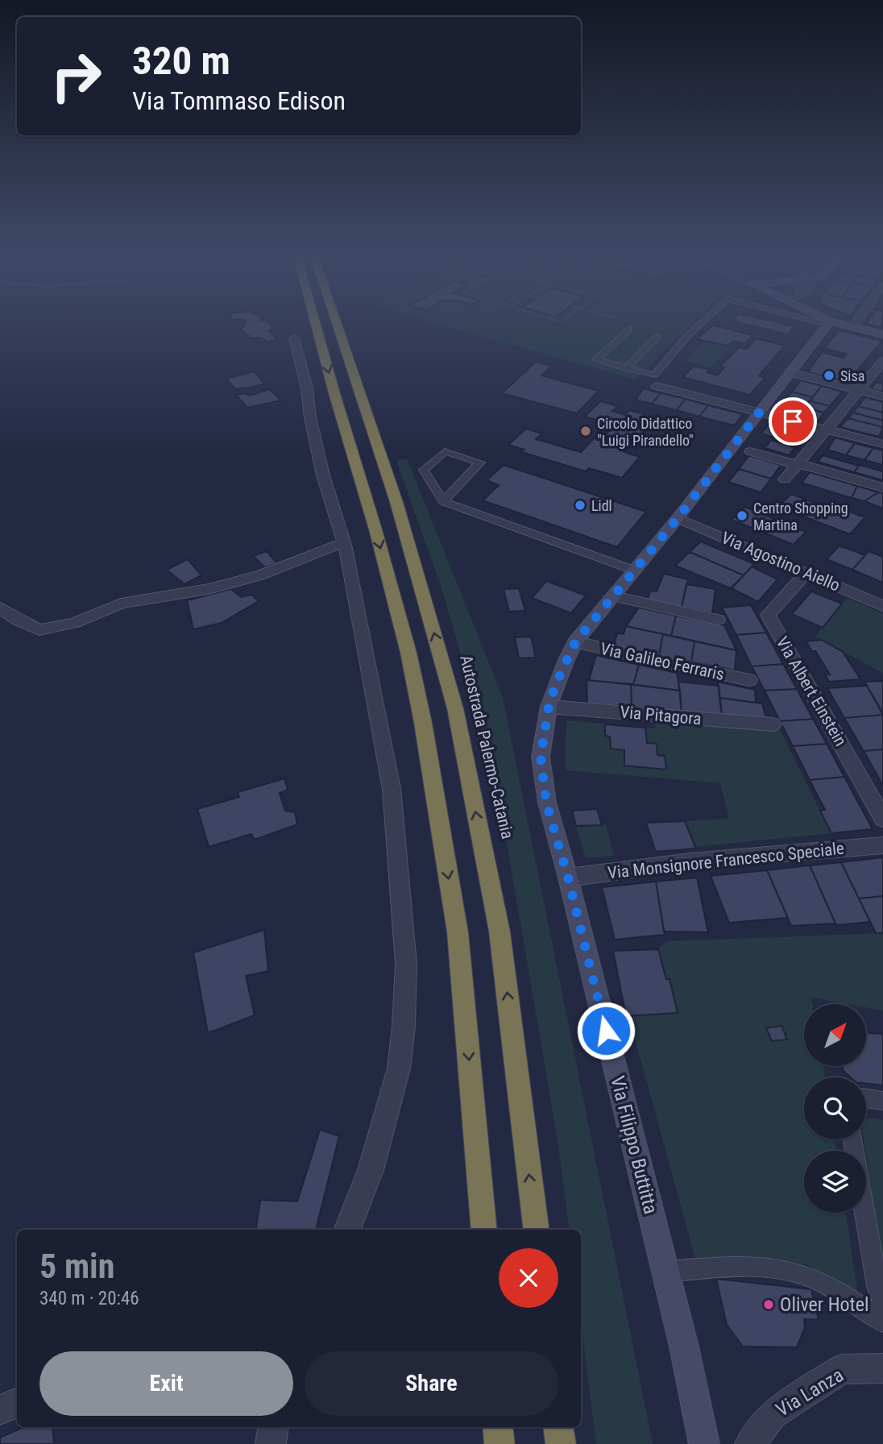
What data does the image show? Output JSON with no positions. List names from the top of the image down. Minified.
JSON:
{"streets":{"highway":["Autostrada Palermo-Catania"],"main road":["Via Filippo Buttitta"],"street":["Via Agostino Aiello","Via Galileo Ferraris","Via Albert Einstein","Via Pitagora","Via Monsignore Francesco Speciale","Via Lanza"]},"crossings":[["Via Agostino Aiello","Via Albert Einstein"],["Via Agostino Aiello","Via Filippo Buttitta"],["Via Galileo Ferraris","Via Filippo Buttitta"],["Via Pitagora","Via Filippo Buttitta"],["Via Monsignore Francesco Speciale","Via Filippo Buttitta"]],"places":["Sisa","Circolo Didattico \"Luigi Pirandello\"","Lidl","Centro Shopping Martina","Oliver Hotel"],"north":"top right","page":{"turn":["320 m","Via Tommaso Edison"],"heading":["5 min","340 m · 20:46"],"buttons":["Exit","Share"]}}
